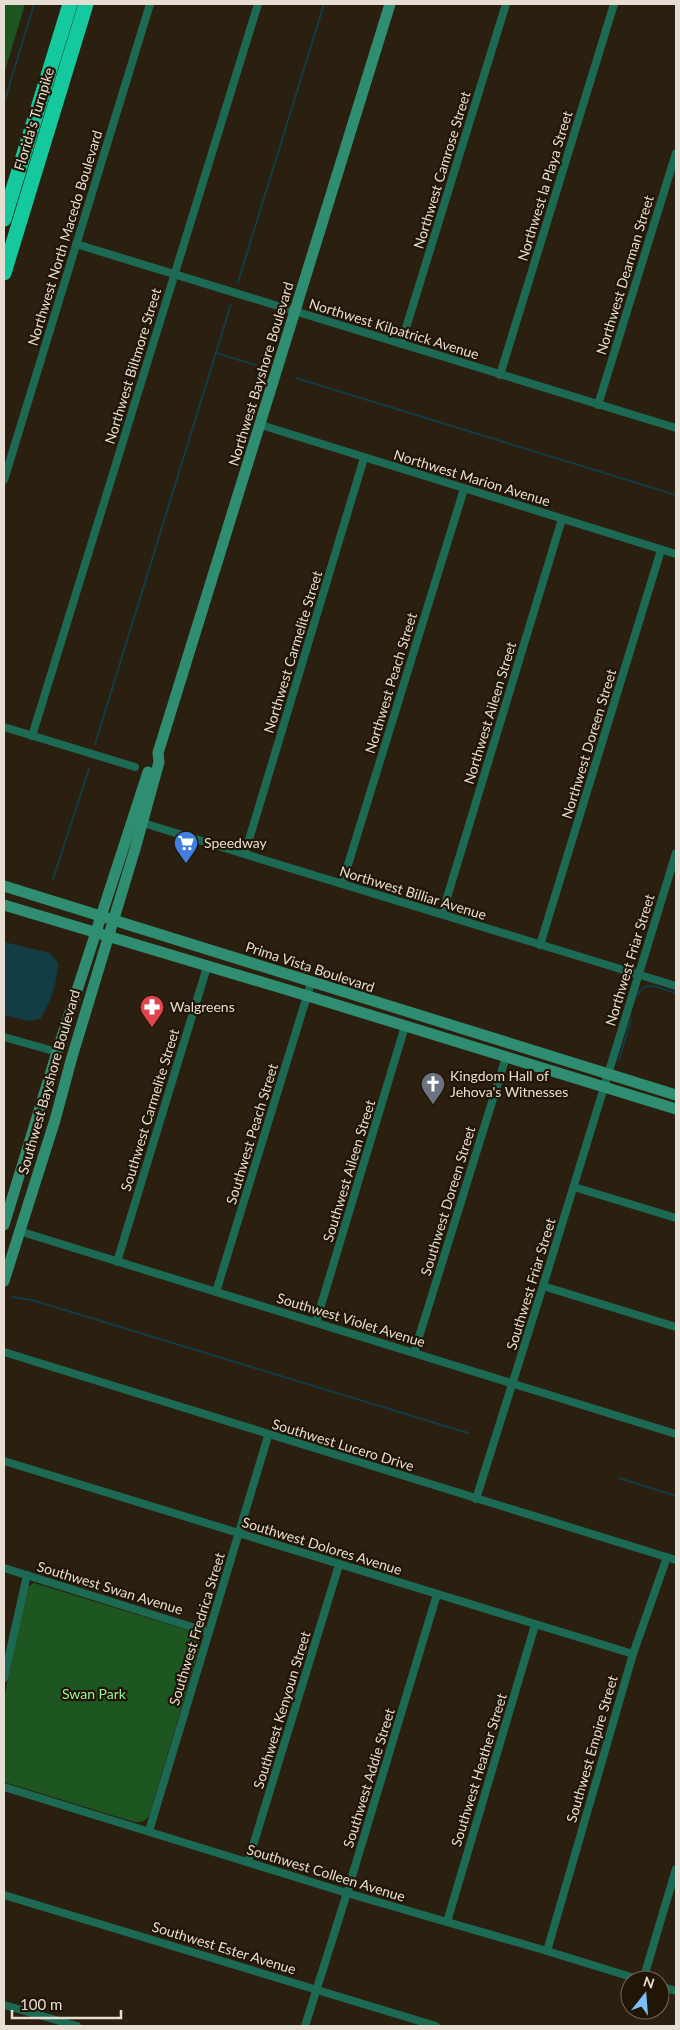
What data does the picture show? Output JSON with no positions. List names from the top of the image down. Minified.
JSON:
{"streets":{"highway":["Florida's Turnpike"],"main road":["Northwest Bayshore Boulevard","Prima Vista Boulevard","Southwest Bayshore Boulevard"],"street":["Northwest Camrose Street","Northwest la Playa Street","Northwest North Macedo Boulevard","Northwest Dearman Street","Northwest Kilpatrick Avenue","Northwest Biltmore Street","Northwest Marion Avenue","Northwest Carmelite Street","Northwest Peach Street","Northwest Aileen Street","Northwest Doreen Street","Northwest Billiar Avenue","Northwest Friar Street","Southwest Carmelite Street","Southwest Peach Street","Southwest Aileen Street","Southwest Doreen Street","Southwest Friar Street","Southwest Violet Avenue","Southwest Lucero Drive","Southwest Dolores Avenue","Southwest Swan Avenue","Southwest Fredrica Street","Southwest Kenyoun Street","Southwest Empire Street","Southwest Heather Street","Southwest Addie Street","Southwest Colleen Avenue","Southwest Ester Avenue"]},"crossings":[["Northwest Camrose Street","Northwest Kilpatrick Avenue"],["Northwest la Playa Street","Northwest Kilpatrick Avenue"],["Northwest North Macedo Boulevard","Northwest Kilpatrick Avenue"],["Northwest Dearman Street","Northwest Kilpatrick Avenue"],["Northwest Kilpatrick Avenue","Northwest Biltmore Street"],["Northwest Kilpatrick Avenue","Northwest Bayshore Boulevard"],["Northwest Bayshore Boulevard","Northwest Marion Avenue"],["Northwest Bayshore Boulevard","Northwest Billiar Avenue"],["Northwest Bayshore Boulevard","Prima Vista Boulevard"],["Northwest Bayshore Boulevard","Southwest Bayshore Boulevard"],["Northwest Marion Avenue","Northwest Carmelite Street"],["Northwest Marion Avenue","Northwest Peach Street"],["Northwest Marion Avenue","Northwest Aileen Street"],["Northwest Marion Avenue","Northwest Doreen Street"],["Northwest Carmelite Street","Northwest Billiar Avenue"],["Northwest Peach Street","Northwest Billiar Avenue"],["Northwest Aileen Street","Northwest Billiar Avenue"],["Northwest Doreen Street","Northwest Billiar Avenue"],["Northwest Billiar Avenue","Northwest Friar Street"],["Northwest Friar Street","Prima Vista Boulevard"],["Northwest Friar Street","Southwest Friar Street"],["Prima Vista Boulevard","Southwest Bayshore Boulevard"],["Prima Vista Boulevard","Southwest Carmelite Street"],["Prima Vista Boulevard","Southwest Peach Street"],["Prima Vista Boulevard","Southwest Aileen Street"],["Prima Vista Boulevard","Southwest Doreen Street"],["Prima Vista Boulevard","Southwest Friar Street"],["Southwest Bayshore Boulevard","Southwest Violet Avenue"],["Southwest Carmelite Street","Southwest Violet Avenue"],["Southwest Peach Street","Southwest Violet Avenue"],["Southwest Aileen Street","Southwest Violet Avenue"],["Southwest Doreen Street","Southwest Violet Avenue"],["Southwest Friar Street","Southwest Violet Avenue"],["Southwest Friar Street","Southwest Lucero Drive"],["Southwest Lucero Drive","Southwest Fredrica Street"],["Southwest Lucero Drive","Southwest Empire Street"],["Southwest Dolores Avenue","Southwest Fredrica Street"],["Southwest Dolores Avenue","Southwest Kenyoun Street"],["Southwest Dolores Avenue","Southwest Empire Street"],["Southwest Dolores Avenue","Southwest Heather Street"],["Southwest Dolores Avenue","Southwest Addie Street"],["Southwest Swan Avenue","Southwest Fredrica Street"],["Southwest Fredrica Street","Southwest Colleen Avenue"],["Southwest Kenyoun Street","Southwest Colleen Avenue"],["Southwest Empire Street","Southwest Colleen Avenue"],["Southwest Heather Street","Southwest Colleen Avenue"],["Southwest Addie Street","Southwest Colleen Avenue"],["Southwest Addie Street","Southwest Ester Avenue"]],"parks":["Swan Park"],"places":{"supermarket":["Speedway"],"pharmacy":["Walgreens"],"church":["Kingdom Hall of Jehova's Witnesses"]},"scale_bar":"100 m","north":"top"}
